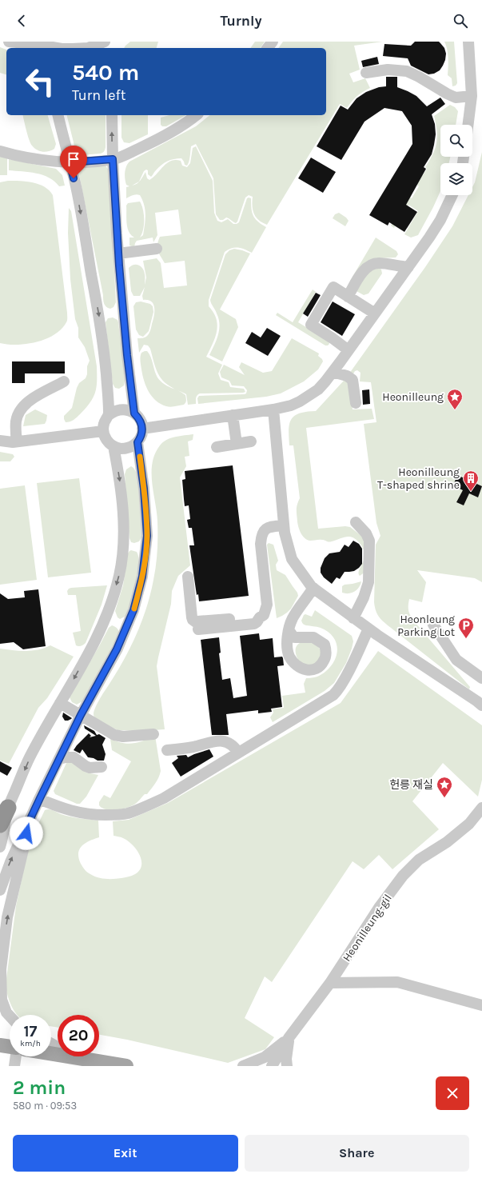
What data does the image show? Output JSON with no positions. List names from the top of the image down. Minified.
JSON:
{"streets":{"street":["Heonilleung-gil"]},"places":{"place":["Heonilleung","헌릉 재실"],"building":["Heonilleung T-shaped shrine"],"parking":["Heonleung Parking Lot"]},"page":{"header":"Turnly","turn":["540 m","Turn left"],"speed":"17 km/h","limit":"20","heading":["2 min","580 m · 09:53"],"buttons":["Exit","Share"]}}
